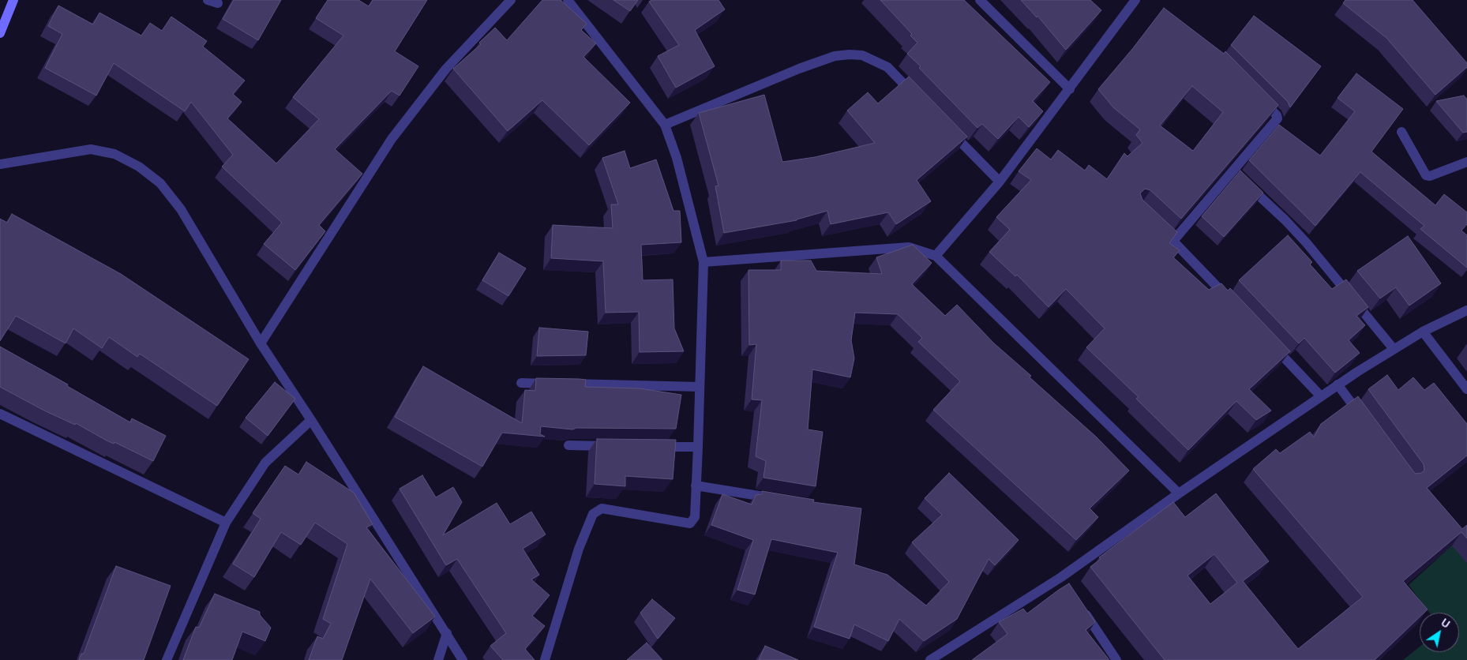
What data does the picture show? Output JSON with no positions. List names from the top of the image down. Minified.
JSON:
{"north":"top right"}
